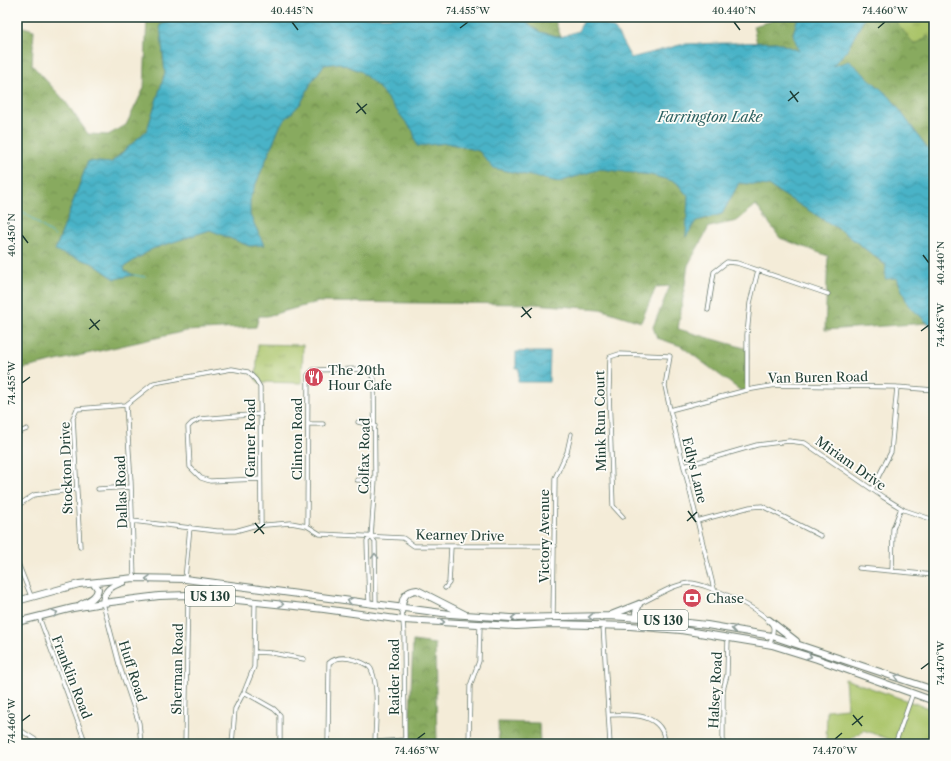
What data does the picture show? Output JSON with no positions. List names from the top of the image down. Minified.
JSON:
{"streets":{"highway":["US 130"],"street":["Van Buren Road","Mink Run Court","Garner Road","Clinton Road","Colfax Road","Miriam Drive","Stockton Drive","Edlys Lane","Dallas Road","Kearney Drive","Victory Avenue","Sherman Road","Huff Road","Franklin Road","Raider Road","Halsey Road"]},"crossings":[["Van Buren Road","Edlys Lane"],["Mink Run Court","Edlys Lane"],["Garner Road","Stockton Drive"],["Garner Road","Dallas Road"],["Garner Road","Kearney Drive"],["Clinton Road","Colfax Road"],["Clinton Road","Kearney Drive"],["Colfax Road","Kearney Drive"],["Colfax Road","US 130"],["Miriam Drive","Edlys Lane"],["Stockton Drive","Dallas Road"],["Dallas Road","Kearney Drive"],["Dallas Road","US 130"],["Kearney Drive","Victory Avenue"],["Victory Avenue","US 130"],["US 130","Sherman Road"],["US 130","Huff Road"],["US 130","Franklin Road"],["US 130","Raider Road"],["US 130","Halsey Road"]],"water":["Farrington Lake"],"places":{"restaurant":["The 20th Hour Cafe"],"bank":["Chase"]},"coordinates":["40.445°N","74.455°W","40.440°N","74.460°W","40.450°N","74.465°W","74.470°W"]}
